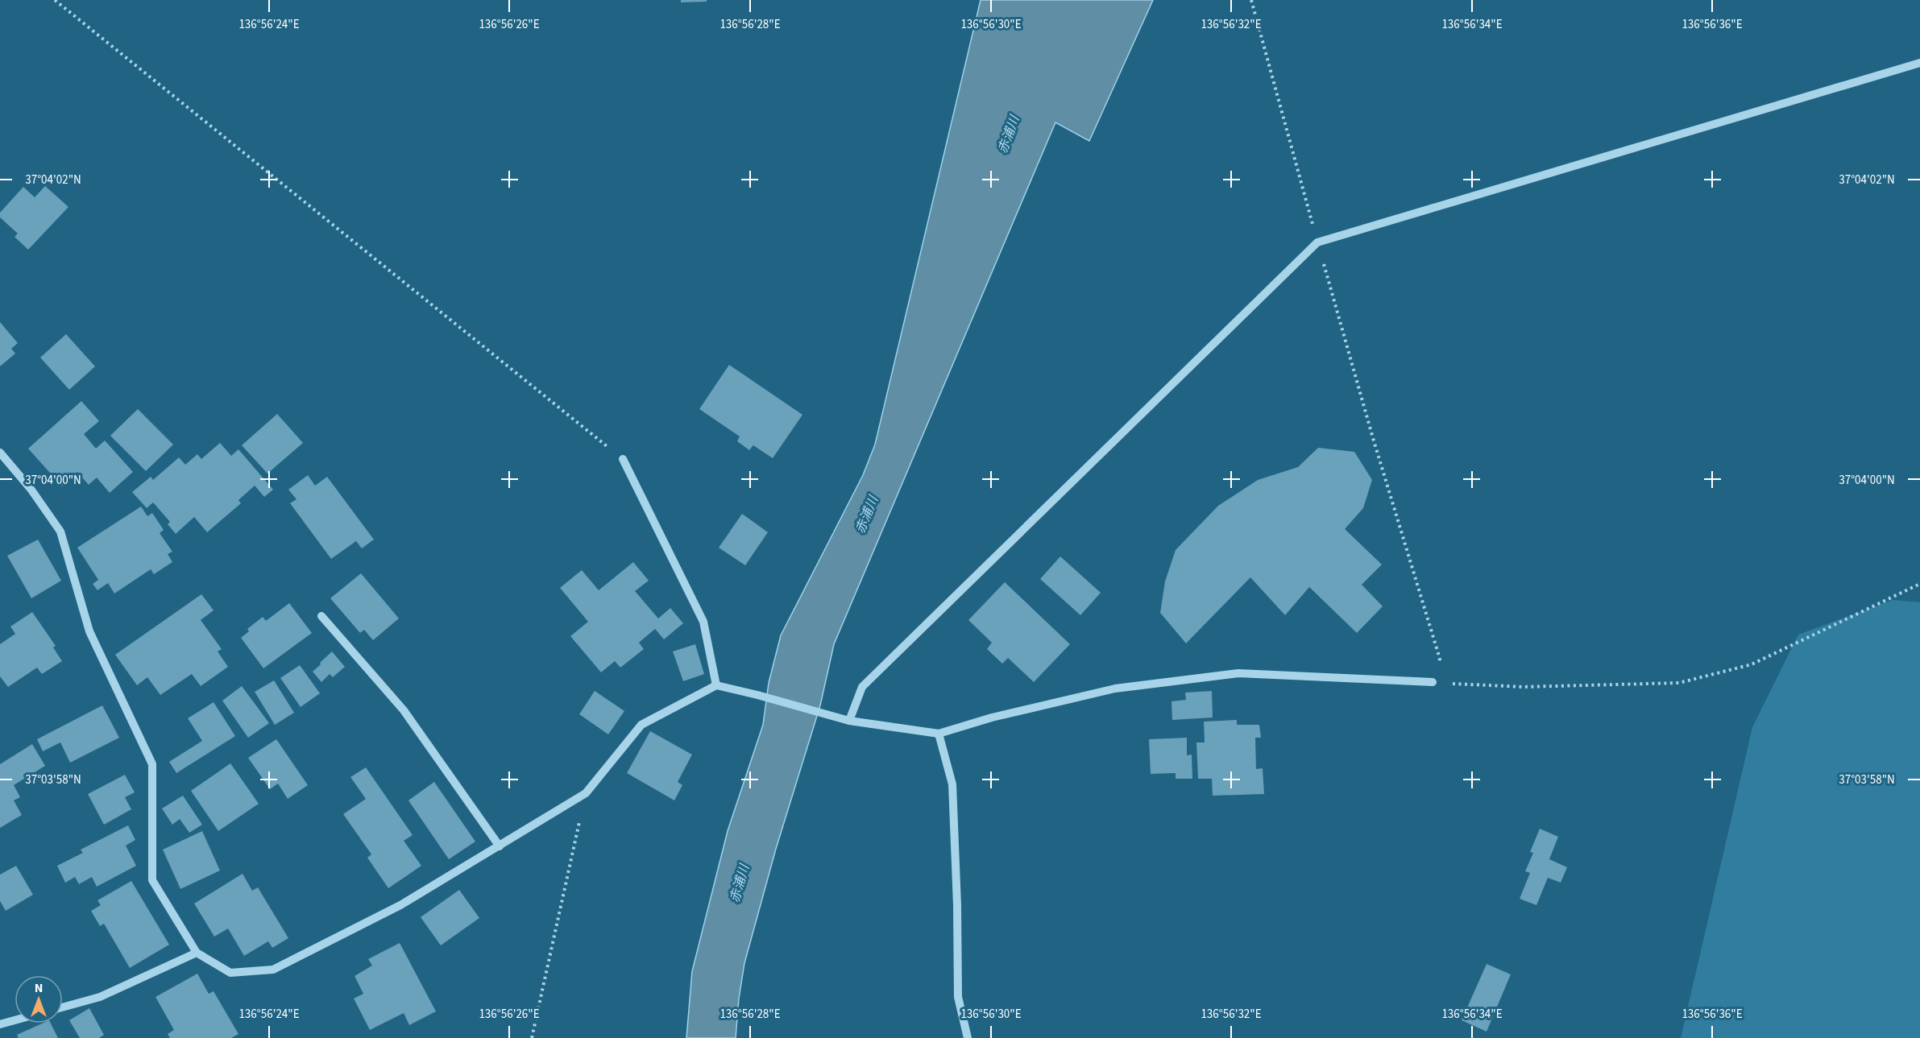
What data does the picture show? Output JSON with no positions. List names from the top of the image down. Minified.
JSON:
{"water":["赤浦川"],"north":"top","coordinates":["136°56'24\"E","136°56'26\"E","136°56'28\"E","136°56'30\"E","136°56'32\"E","136°56'34\"E","136°56'36\"E","37°04'02\"N","37°04'00\"N","37°03'58\"N"]}
